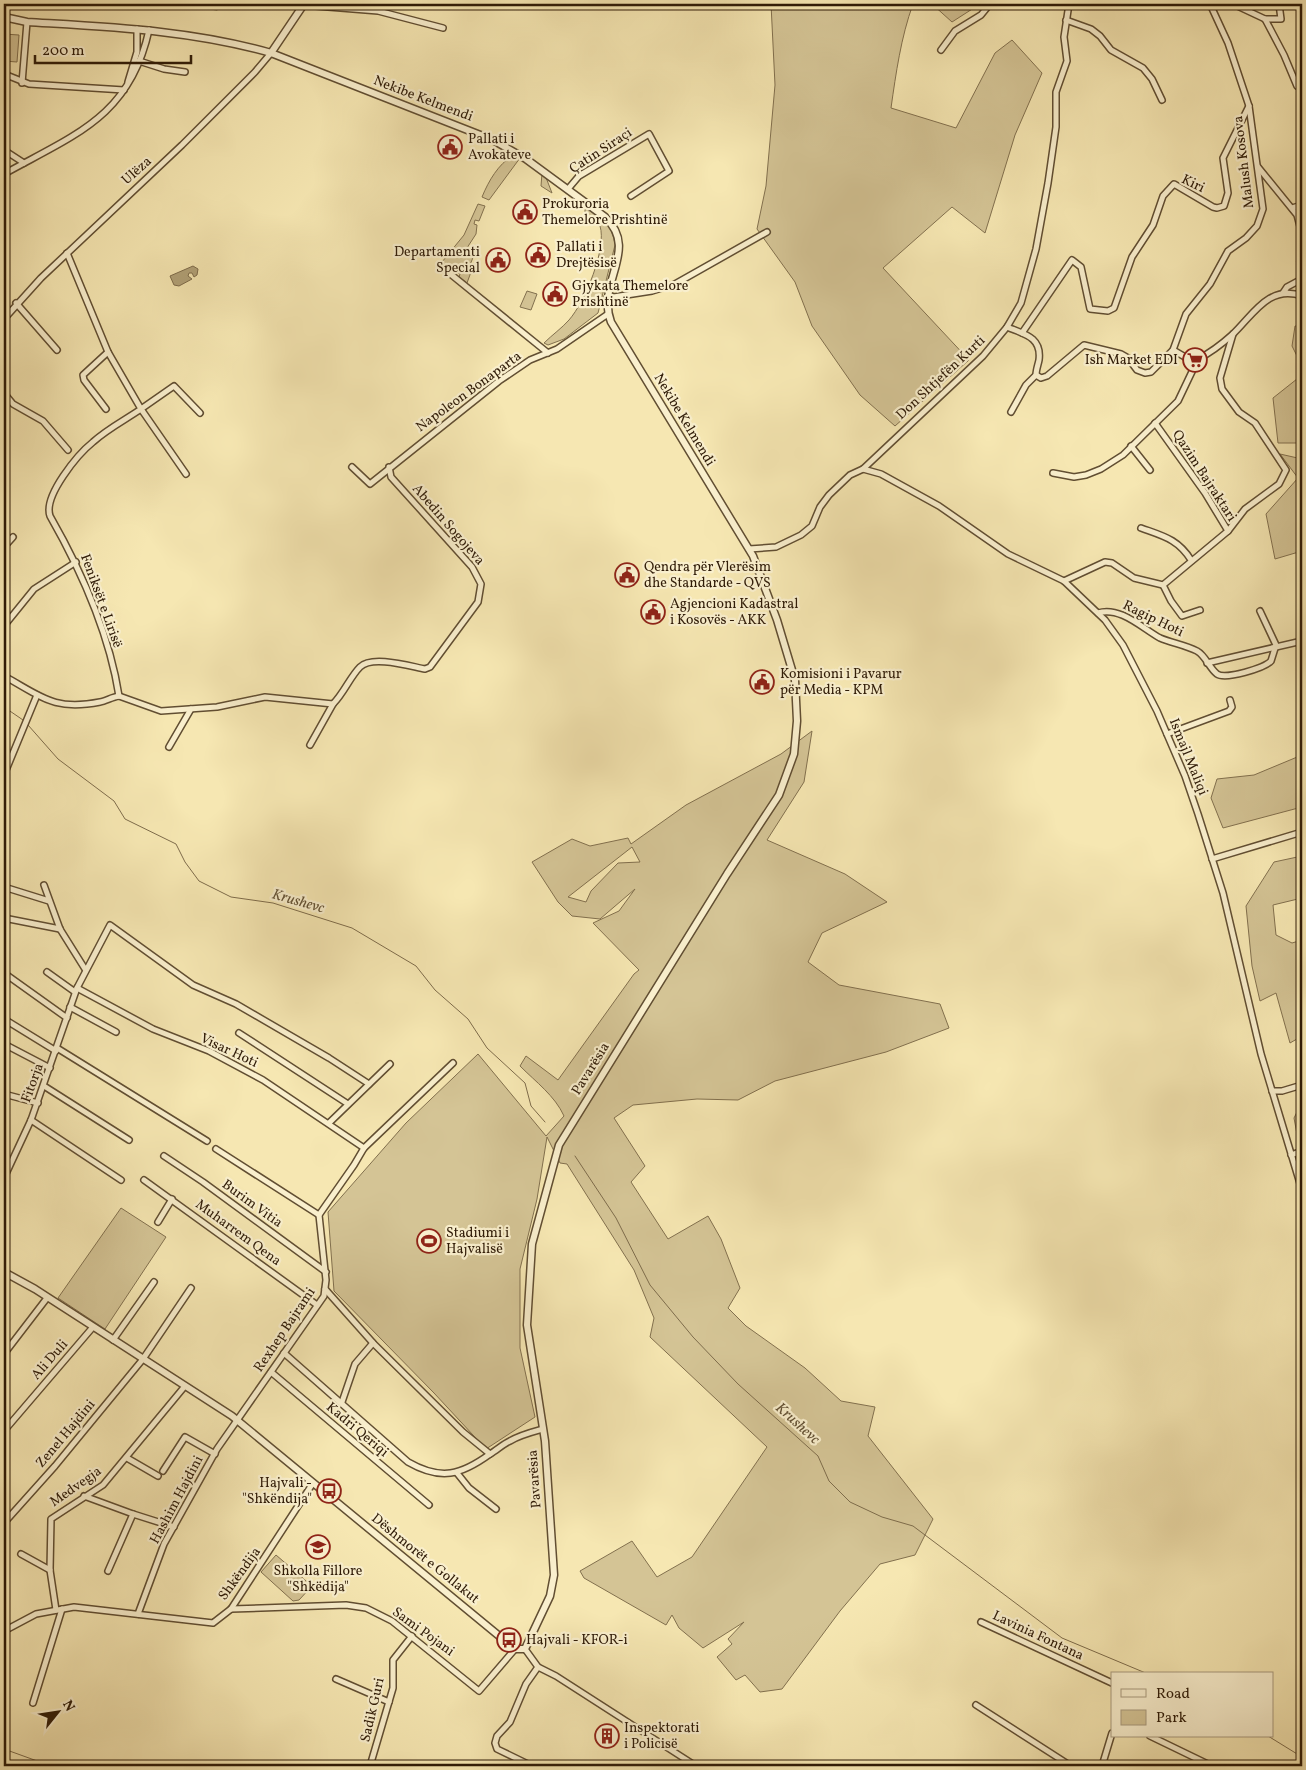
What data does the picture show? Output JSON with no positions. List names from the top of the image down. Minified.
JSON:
{"streets":{"street":["Nekibe Kelmendi","Çatin Siraçi","Malush Kosova","Ulëza","Kiri","Don Shtjefën Kurti","Napoleon Bonaparta","Qazim Bajraktari","Abedin Sogojeva","Feniksët e Lirisë","Ragip Hoti","Ismajl Maliqi","Visar Hoti","Pavarësia","Fitorja","Burim Vitia","Muharrem Qena","Rexhep Bajrami","Ali Duli","Kadri Qeriqi","Zenel Hajdini","Medvegja","Hashim Hajdini","Dëshmorët e Gollakut","Shkëndija","Sami Pojani","Lavinia Fontana","Sadik Guri"]},"crossings":[["Nekibe Kelmendi","Çatin Siraçi"],["Nekibe Kelmendi","Ulëza"],["Nekibe Kelmendi","Napoleon Bonaparta"],["Nekibe Kelmendi","Pavarësia"],["Malush Kosova","Kiri"],["Don Shtjefën Kurti","Ismajl Maliqi"],["Don Shtjefën Kurti","Pavarësia"],["Napoleon Bonaparta","Abedin Sogojeva"],["Ragip Hoti","Ismajl Maliqi"],["Visar Hoti","Fitorja"],["Burim Vitia","Rexhep Bajrami"],["Muharrem Qena","Rexhep Bajrami"],["Rexhep Bajrami","Kadri Qeriqi"],["Rexhep Bajrami","Hashim Hajdini"],["Rexhep Bajrami","Dëshmorët e Gollakut"],["Ali Duli","Dëshmorët e Gollakut"],["Zenel Hajdini","Dëshmorët e Gollakut"],["Medvegja","Dëshmorët e Gollakut"],["Medvegja","Shkëndija"],["Hashim Hajdini","Dëshmorët e Gollakut"],["Hashim Hajdini","Shkëndija"],["Dëshmorët e Gollakut","Shkëndija"],["Dëshmorët e Gollakut","Sami Pojani"],["Shkëndija","Sami Pojani"],["Sami Pojani","Sadik Guri"]],"water":["Krushevc"],"places":{"public building":["Pallati i Avokateve","Prokuroria Themelore Prishtinë","Pallati i Drejtësisë","Departamenti Special","Gjykata Themelore Prishtinë","Qendra për Vlerësim dhe Standarde - QVS","Agjencioni Kadastral i Kosovës - AKK","Komisioni i Pavarur për Media - KPM"],"supermarket":["Ish Market EDI"],"sports":["Stadiumi i Hajvalisë"],"bus stop":["Hajvali - \"Shkëndija\"","Hajvali - KFOR-i"],"school or university":["Shkolla Fillore \"Shkëdija\""],"building":["Inspektorati i Policisë"]},"legend":["Road","Park"],"scale_bar":"200 m","north":"top right"}
